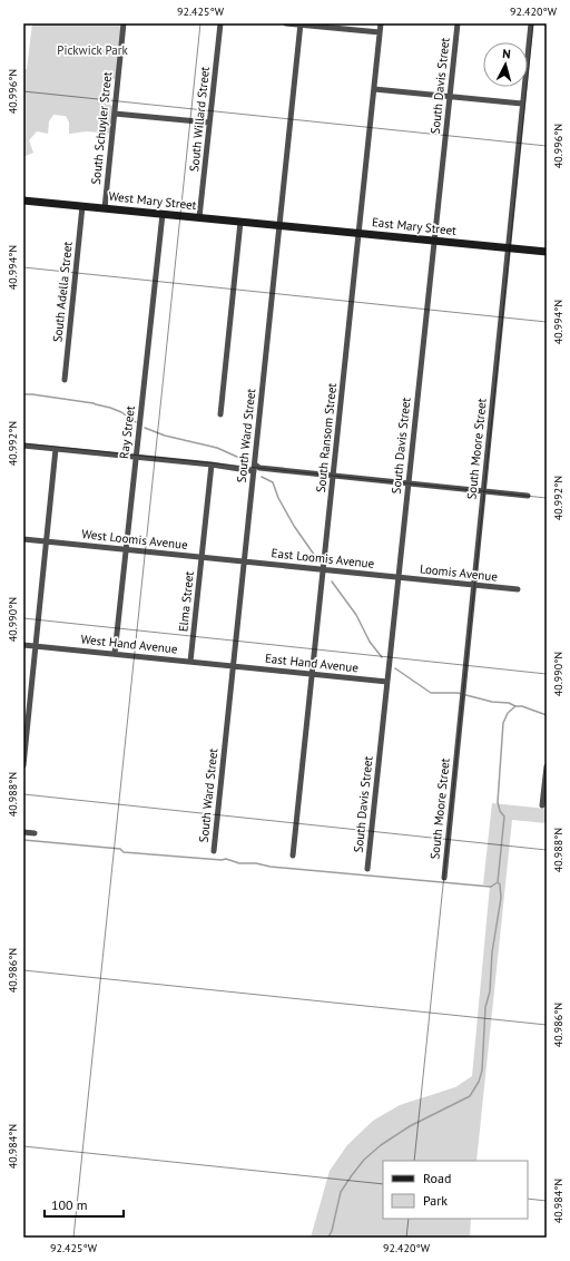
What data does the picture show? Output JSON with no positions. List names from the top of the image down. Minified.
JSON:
{"streets":{"main road":["West Mary Street","East Mary Street"],"street":["South Davis Street","South Willard Street","South Schuyler Street","South Adella Street","Ray Street","South Ward Street","South Ransom Street","South Moore Street","West Loomis Avenue","East Loomis Avenue","Loomis Avenue","Elma Street","West Hand Avenue","East Hand Avenue"]},"crossings":[["South Davis Street","East Mary Street"],["South Davis Street","East Loomis Avenue"],["South Davis Street","Loomis Avenue"],["South Davis Street","East Hand Avenue"],["South Willard Street","West Mary Street"],["South Schuyler Street","West Mary Street"],["West Mary Street","East Mary Street"],["West Mary Street","South Adella Street"],["West Mary Street","Ray Street"],["West Mary Street","South Ward Street"],["East Mary Street","South Ward Street"],["East Mary Street","South Ransom Street"],["East Mary Street","South Moore Street"],["Ray Street","West Loomis Avenue"],["Ray Street","West Hand Avenue"],["South Ward Street","West Loomis Avenue"],["South Ward Street","East Loomis Avenue"],["South Ward Street","West Hand Avenue"],["South Ward Street","East Hand Avenue"],["South Ransom Street","East Loomis Avenue"],["South Ransom Street","East Hand Avenue"],["South Moore Street","Loomis Avenue"],["West Loomis Avenue","East Loomis Avenue"],["West Loomis Avenue","Elma Street"],["East Loomis Avenue","Loomis Avenue"],["Elma Street","West Hand Avenue"],["West Hand Avenue","East Hand Avenue"]],"parks":["Pickwick Park"],"legend":["Road","Park"],"scale_bar":"100 m","north":"top","coordinates":["92.425°W","92.420°W","40.996°N","40.994°N","40.992°N","40.990°N","40.988°N","40.986°N","40.984°N"]}
